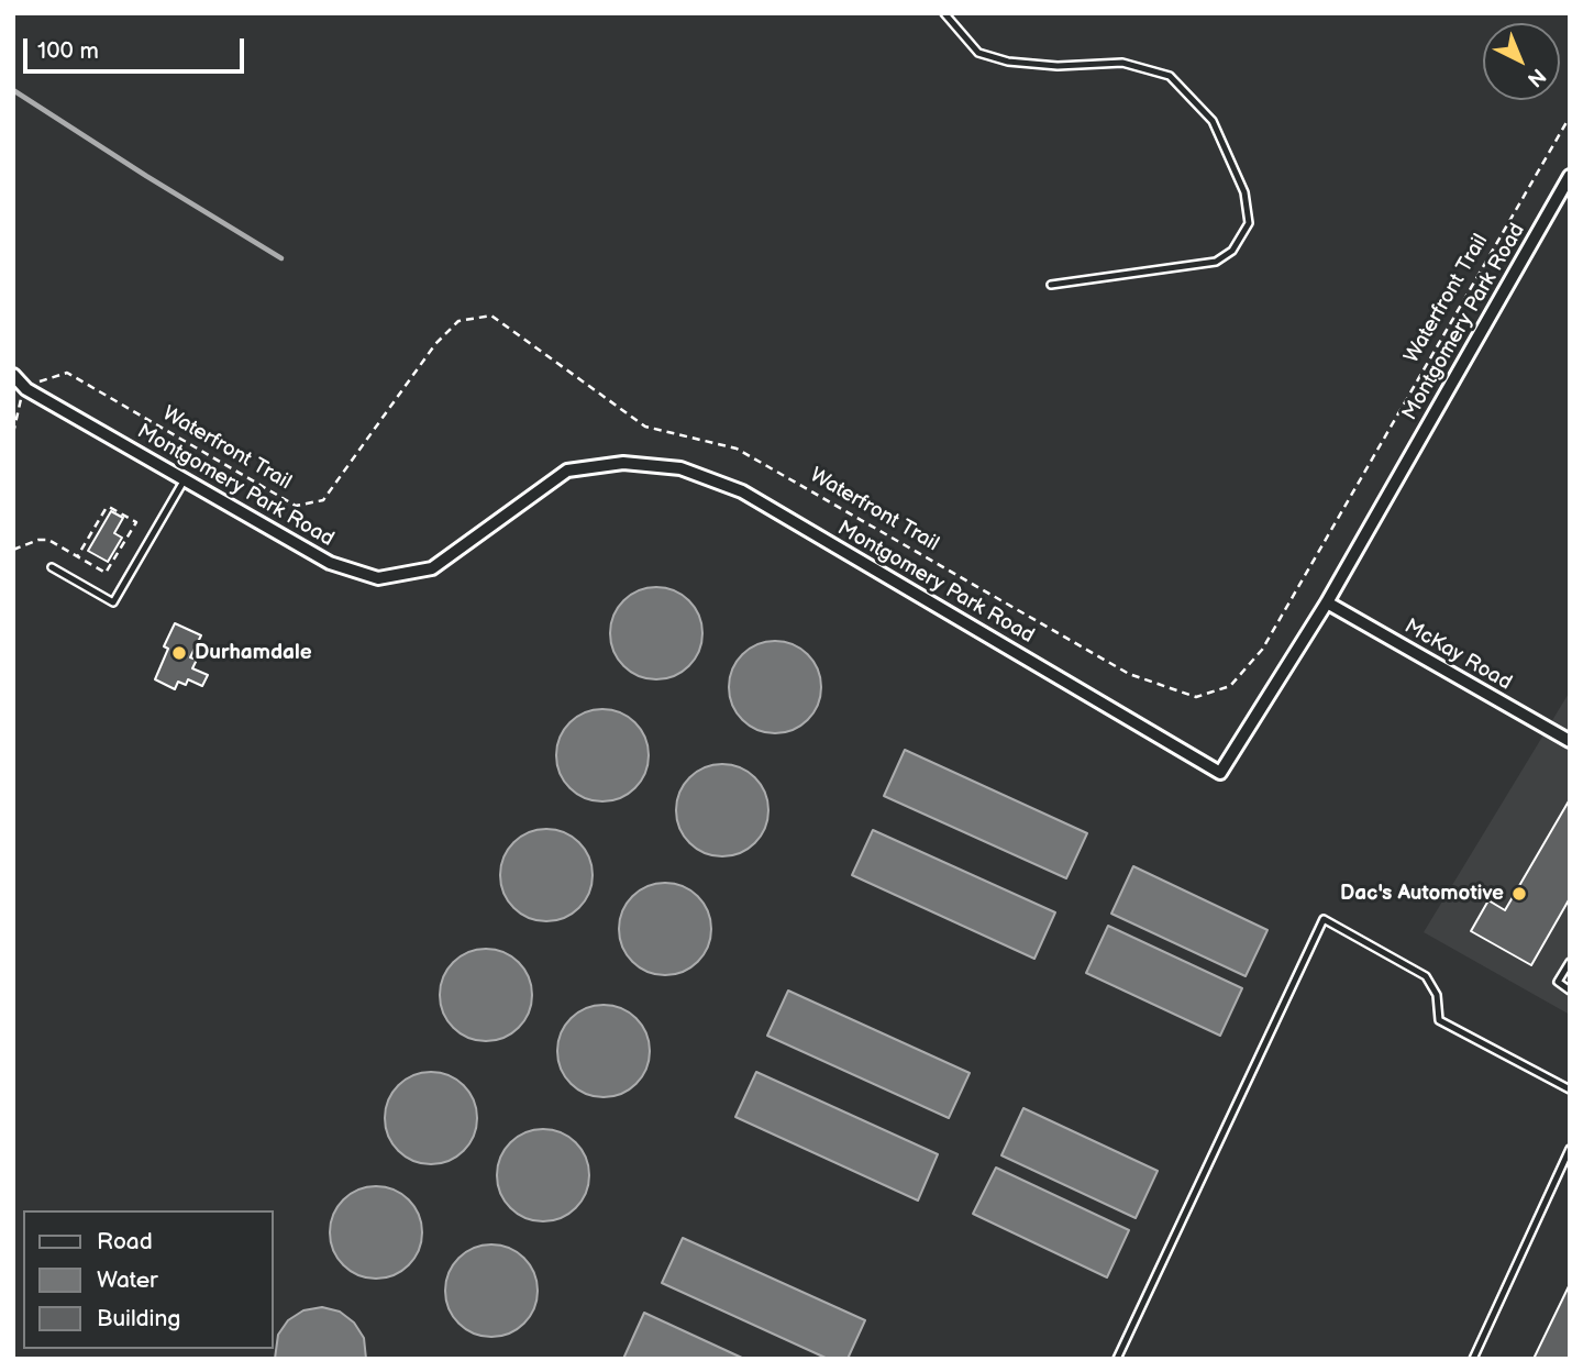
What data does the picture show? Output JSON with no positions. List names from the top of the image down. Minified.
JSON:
{"streets":{"street":["Montgomery Park Road","McKay Road"],"path":["Waterfront Trail"]},"crossings":[["Waterfront Trail","Montgomery Park Road"],["Montgomery Park Road","McKay Road"]],"places":["Durhamdale","Dac's Automotive"],"legend":["Road","Water","Building"],"scale_bar":"100 m","north":"bottom right"}
